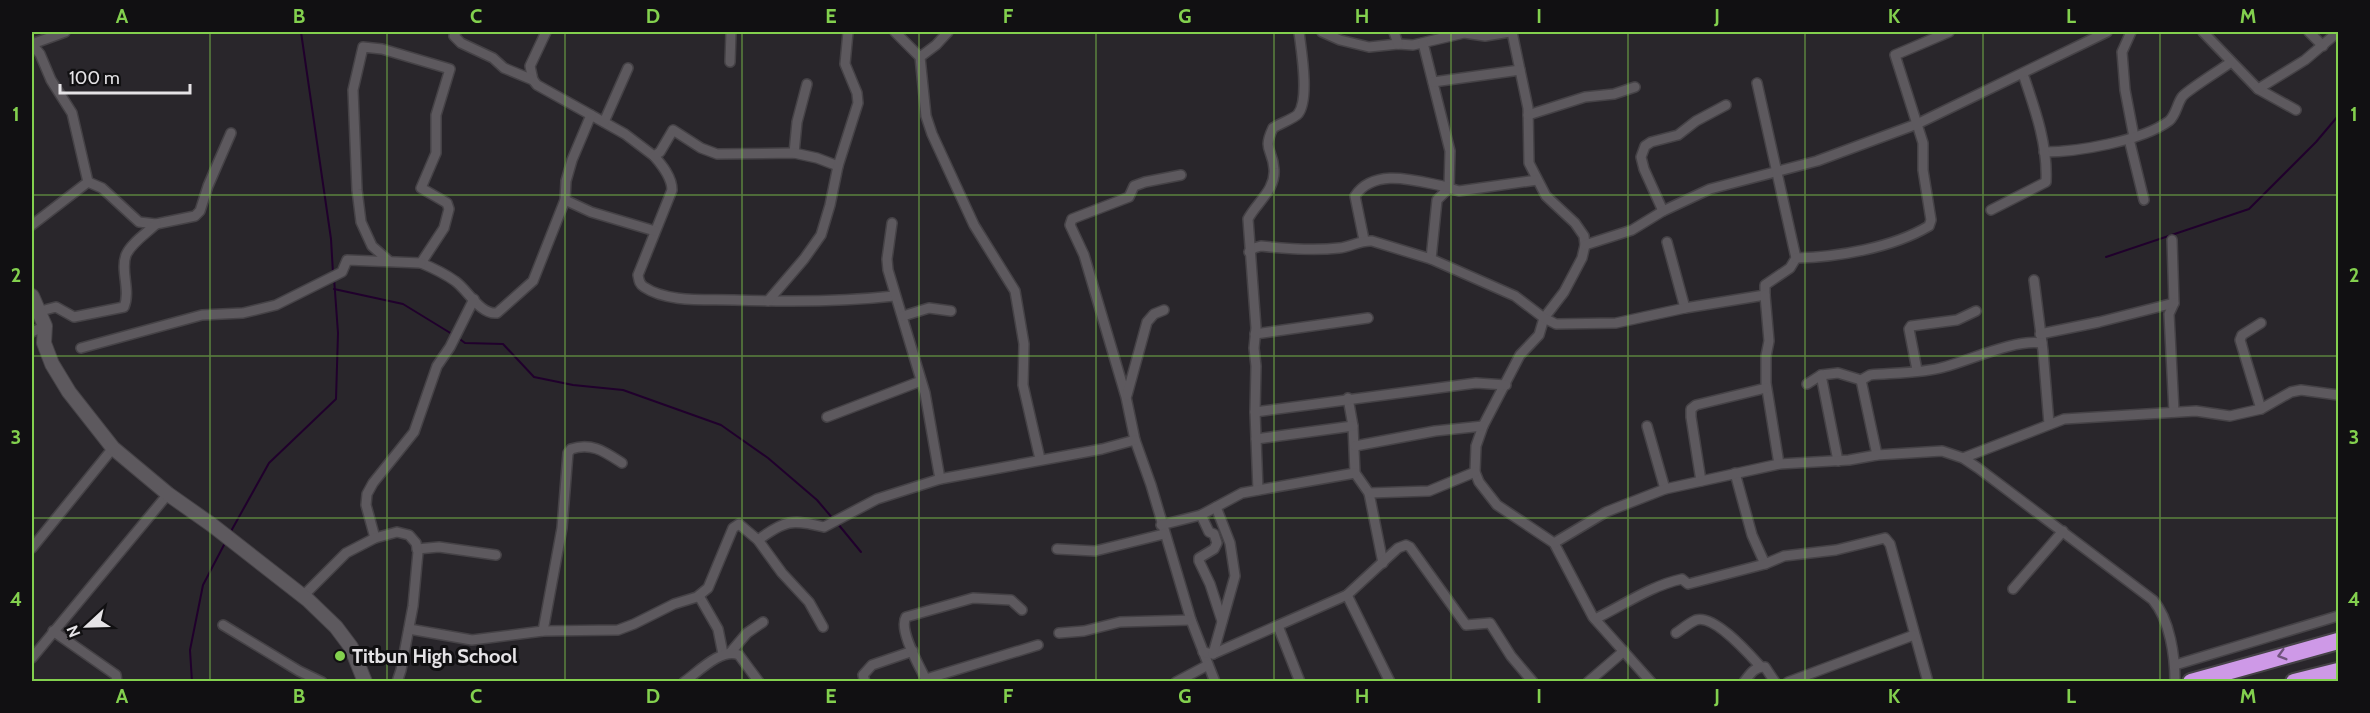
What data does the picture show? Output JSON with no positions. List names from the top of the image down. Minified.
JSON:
{"places":["Titbun High School"],"scale_bar":"100 m","north":"left","grid":{"columns":["A","B","C","D","E","F","G","H","I","J","K","L","M"],"rows":["1","2","3","4"]}}
